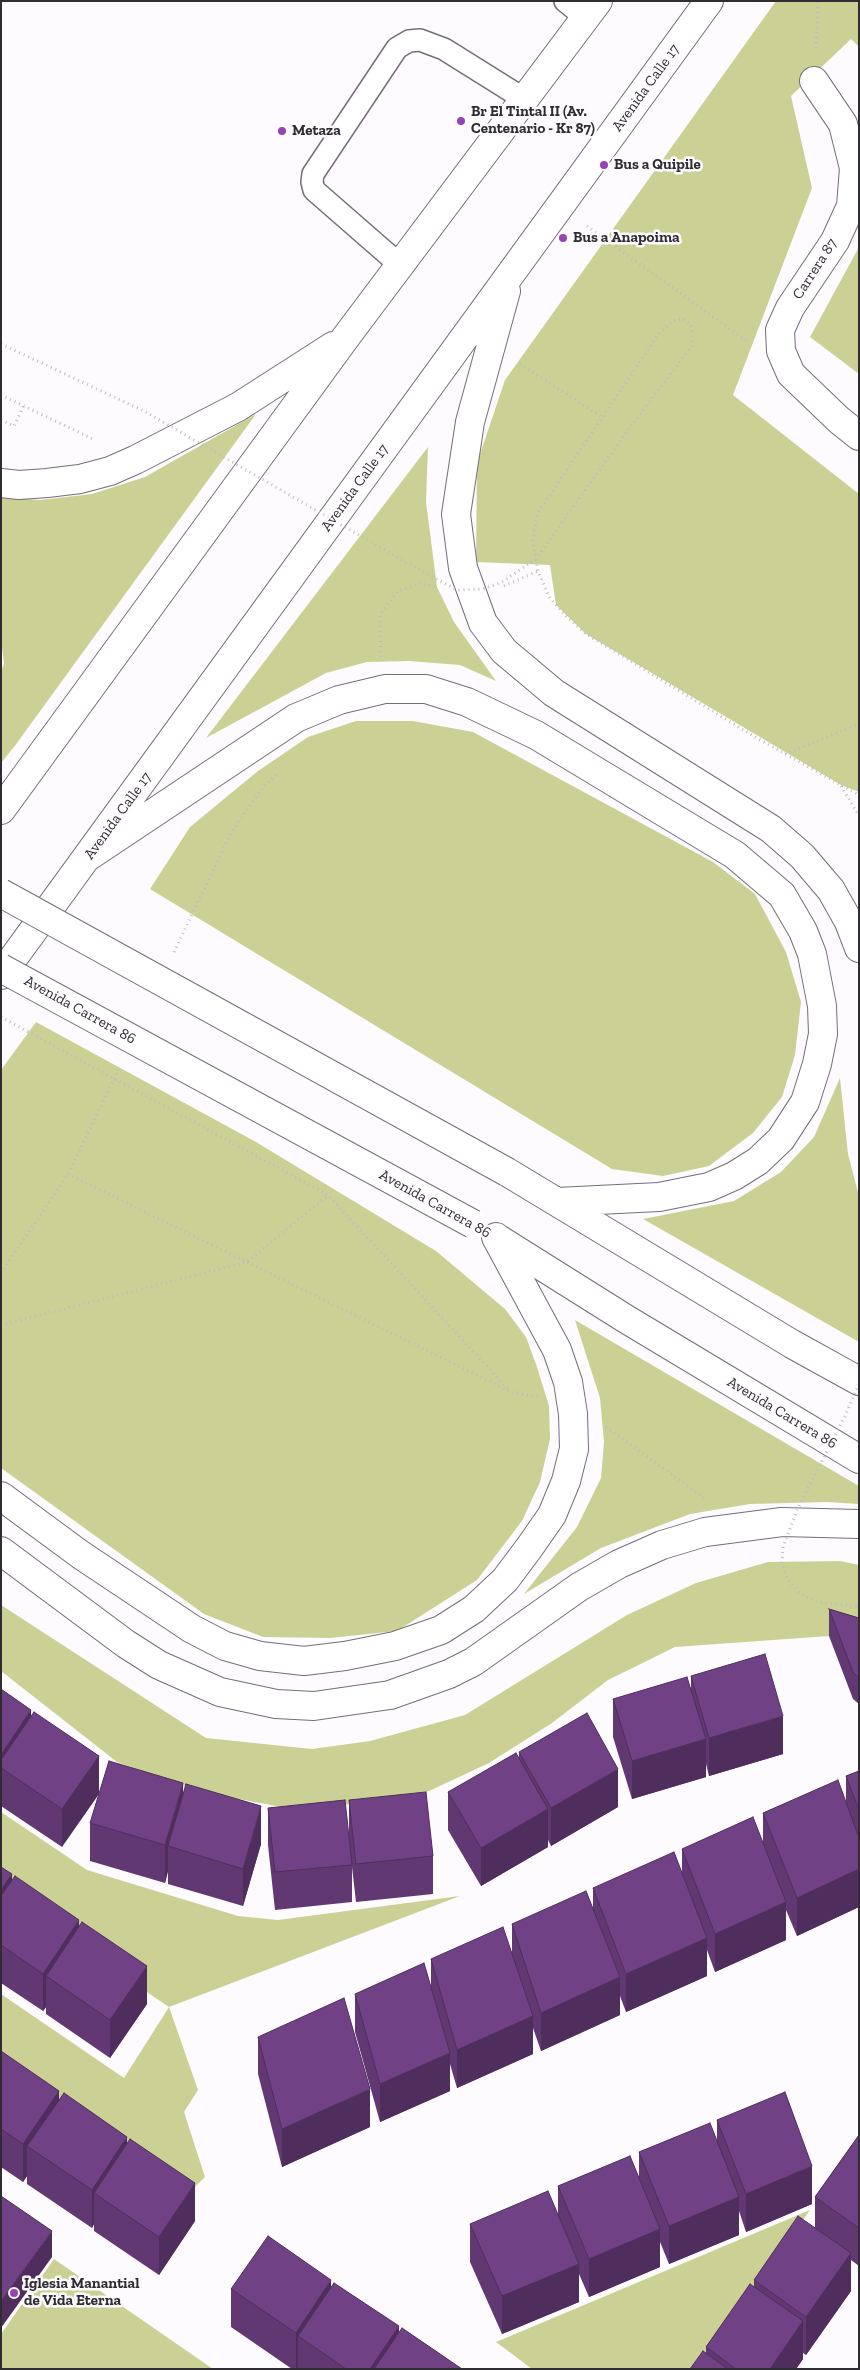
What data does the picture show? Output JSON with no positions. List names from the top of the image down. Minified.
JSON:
{"streets":{"main road":["Avenida Calle 17","Carrera 87","Avenida Carrera 86"]},"places":["Br El Tintal II (Av. Centenario - Kr 87)","Metaza","Bus a Quipile","Bus a Anapoima","Iglesia Manantial de Vida Eterna"]}
